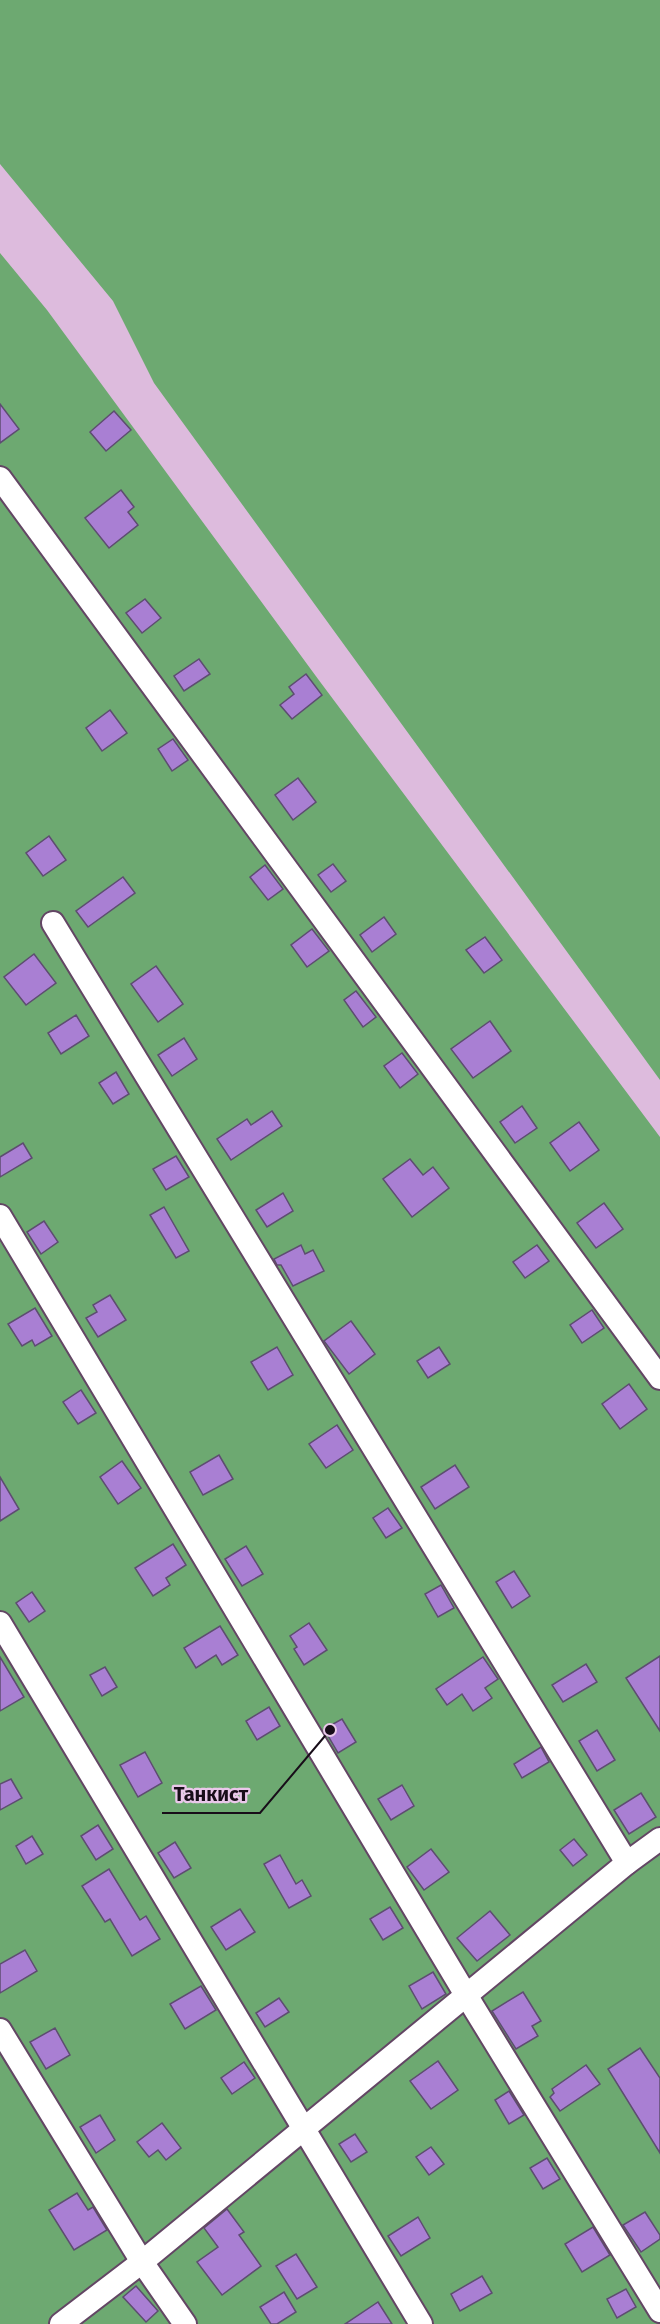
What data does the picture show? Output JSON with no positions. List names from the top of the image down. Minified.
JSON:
{"places":["Танкист"]}
